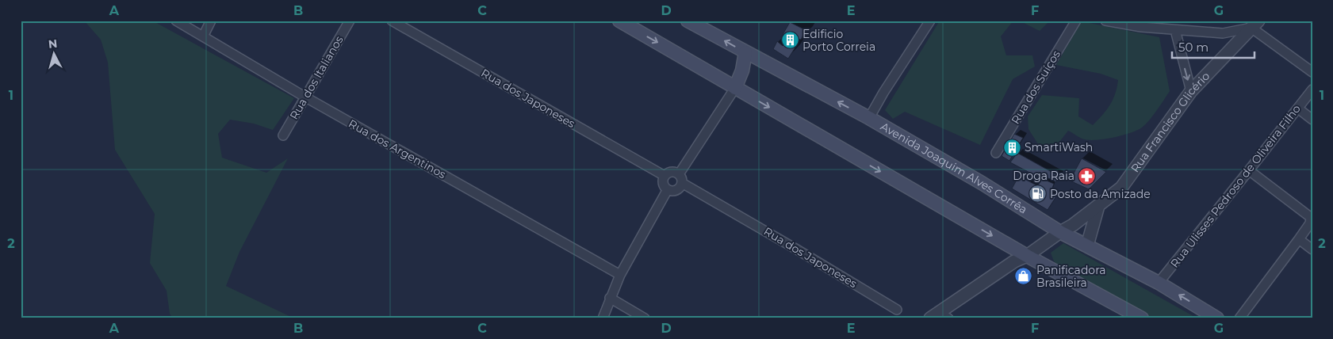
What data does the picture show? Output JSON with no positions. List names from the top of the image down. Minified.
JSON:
{"streets":{"main road":["Avenida Joaquim Alves Corrêa"],"street":["Rua dos Italianos","Rua dos Suíços","Rua dos Japoneses","Rua Francisco Glicério","Rua dos Argentinos","Rua Ulisses Pedroso de Oliveira Filho"]},"crossings":[["Rua dos Italianos","Rua dos Argentinos"],["Rua Francisco Glicério","Avenida Joaquim Alves Corrêa"],["Avenida Joaquim Alves Corrêa","Rua Ulisses Pedroso de Oliveira Filho"]],"places":{"building":["Edificio Porto Correia","SmartiWash"],"pharmacy":["Droga Raia"],"fuel station":["Posto da Amizade"],"shop":["Panificadora Brasileira"]},"scale_bar":"50 m","north":"top","grid":{"columns":["A","B","C","D","E","F","G"],"rows":["1","2"]}}
